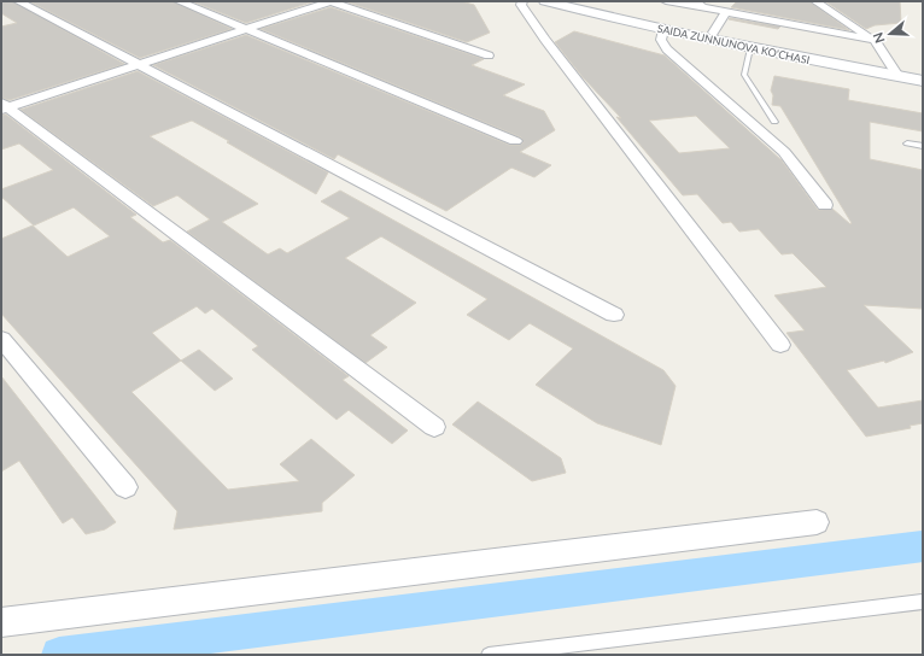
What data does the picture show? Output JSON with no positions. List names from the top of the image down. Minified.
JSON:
{"streets":{"main road":["SAIDA ZUNNUNOVA KO'CHASI"]},"north":"left"}
